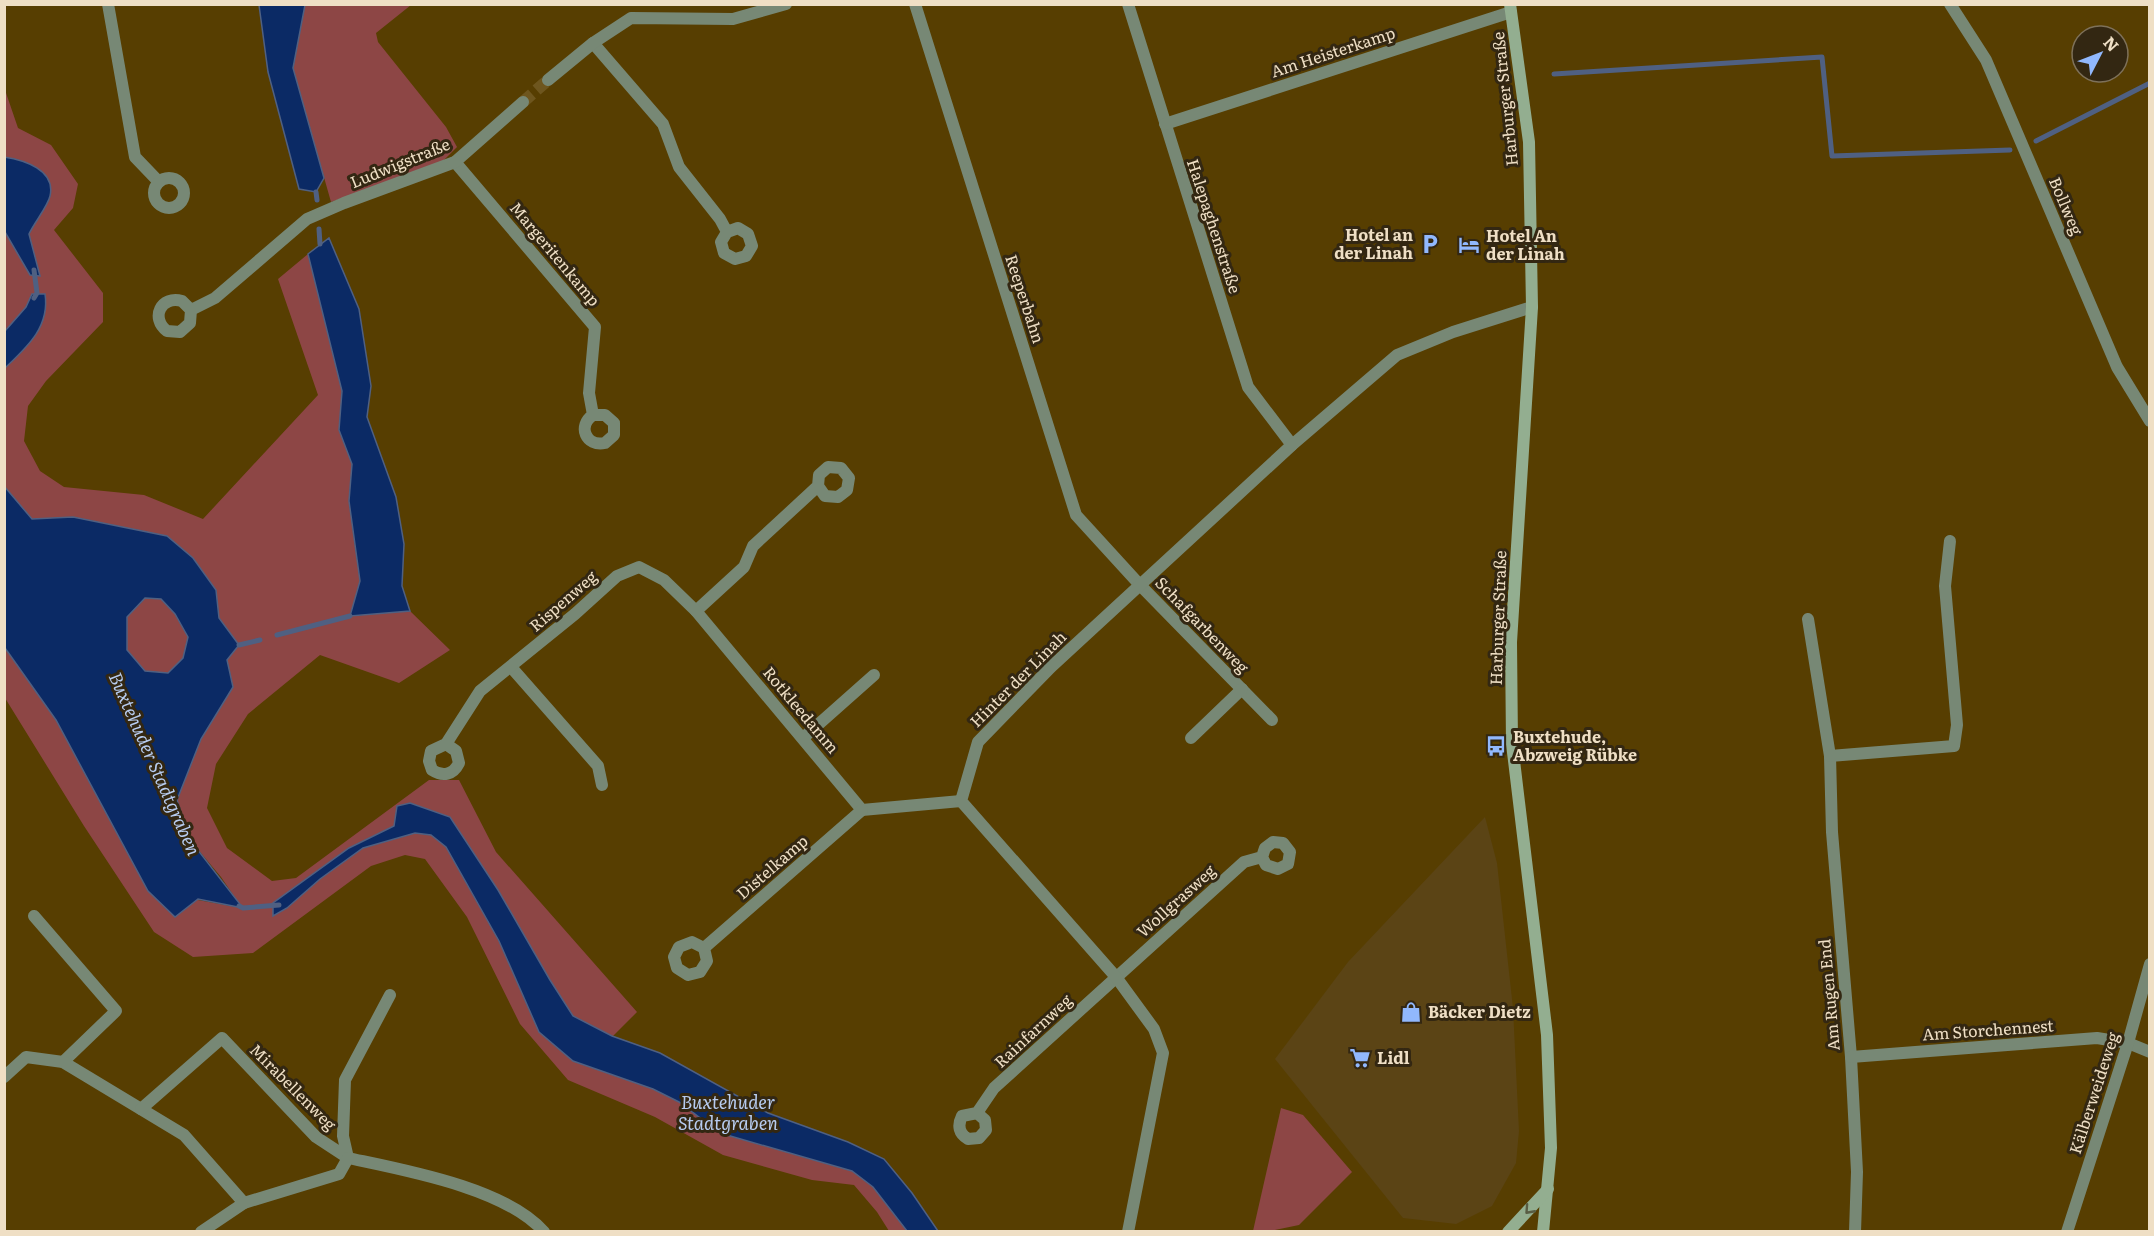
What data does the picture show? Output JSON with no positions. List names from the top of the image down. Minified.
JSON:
{"streets":{"street":["Am Heisterkamp","Harburger Straße","Ludwigstraße","Bollweg","Halepaghenstraße","Margeritenkamp","Reeperbahn","Rispenweg","Schafgarbenweg","Hinter der Linah","Rotkleedamm","Distelkamp","Wollgrasweg","Am Rugen End","Am Storchennest","Rainfarnweg","Mirabellenweg","Kälberweideweg"]},"crossings":[["Am Heisterkamp","Harburger Straße"],["Am Heisterkamp","Halepaghenstraße"],["Harburger Straße","Hinter der Linah"],["Ludwigstraße","Margeritenkamp"],["Halepaghenstraße","Hinter der Linah"],["Reeperbahn","Schafgarbenweg"],["Reeperbahn","Hinter der Linah"],["Rispenweg","Rotkleedamm"],["Schafgarbenweg","Hinter der Linah"],["Rotkleedamm","Distelkamp"],["Wollgrasweg","Rainfarnweg"],["Am Rugen End","Am Storchennest"],["Am Storchennest","Kälberweideweg"]],"water":["Buxtehuder Stadtgraben"],"places":{"parking":["Hotel an der Linah"],"hotel":["Hotel An der Linah"],"bus stop":["Buxtehude, Abzweig Rübke"],"shop":["Bäcker Dietz"],"supermarket":["Lidl"]},"north":"top right"}
